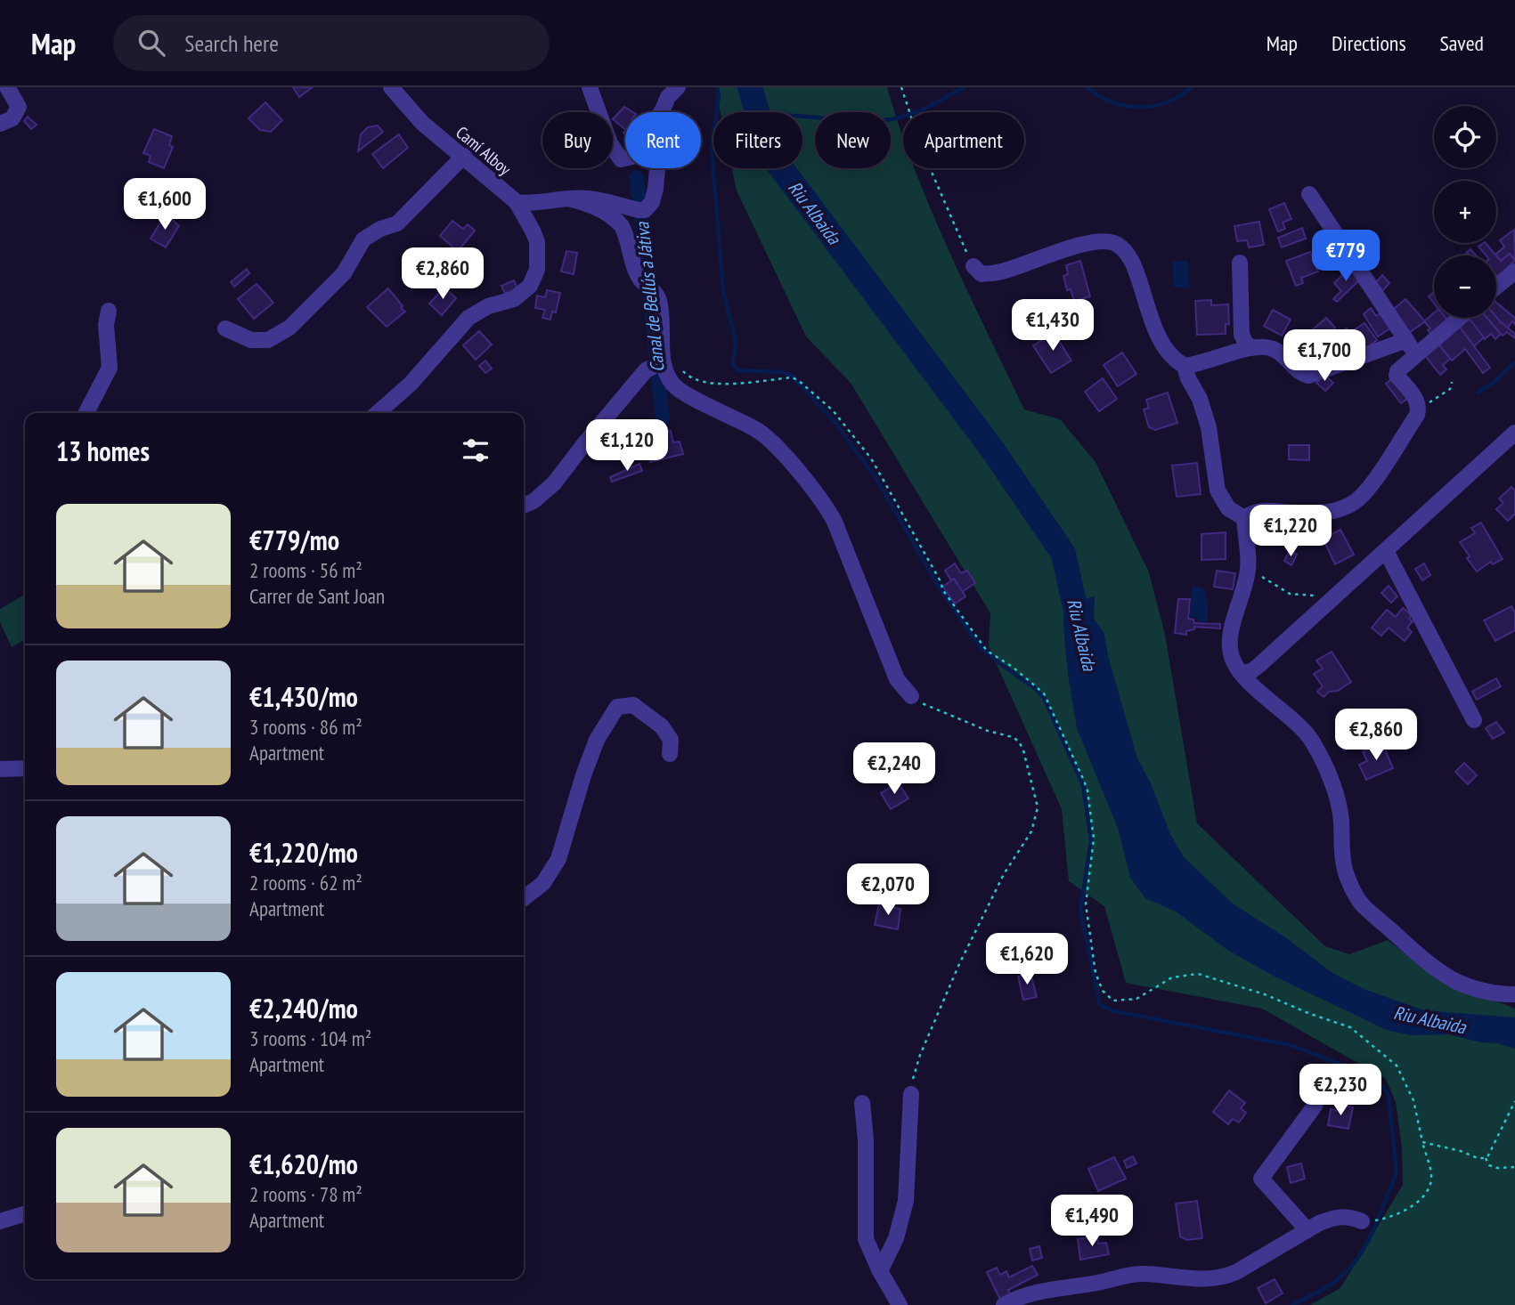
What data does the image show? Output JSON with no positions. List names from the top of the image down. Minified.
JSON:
{"streets":{"street":["Camí Alboy"]},"water":["Riu Albaida","Canal de Bellús a Játiva"],"page":{"header":"Map","search":"Search here","nav":["Map","Directions","Saved"],"map_buttons":["+","−"],"chip":["Buy","Rent","Filters","New","Apartment"],"price":["€1,600","€779","€2,860","€1,430","€1,700","€1,120","€1,220","€2,860","€2,240","€2,070","€1,620","€2,230","€1,490"],"heading":"13 homes","list":[{"name":"€779/mo","note":"2 rooms · 56 m² · Carrer de Sant Joan"},{"name":"€1,430/mo","note":"3 rooms · 86 m² · Apartment"},{"name":"€1,220/mo","note":"2 rooms · 62 m² · Apartment"},{"name":"€2,240/mo","note":"3 rooms · 104 m² · Apartment"},{"name":"€1,620/mo","note":"2 rooms · 78 m² · Apartment"}]}}
